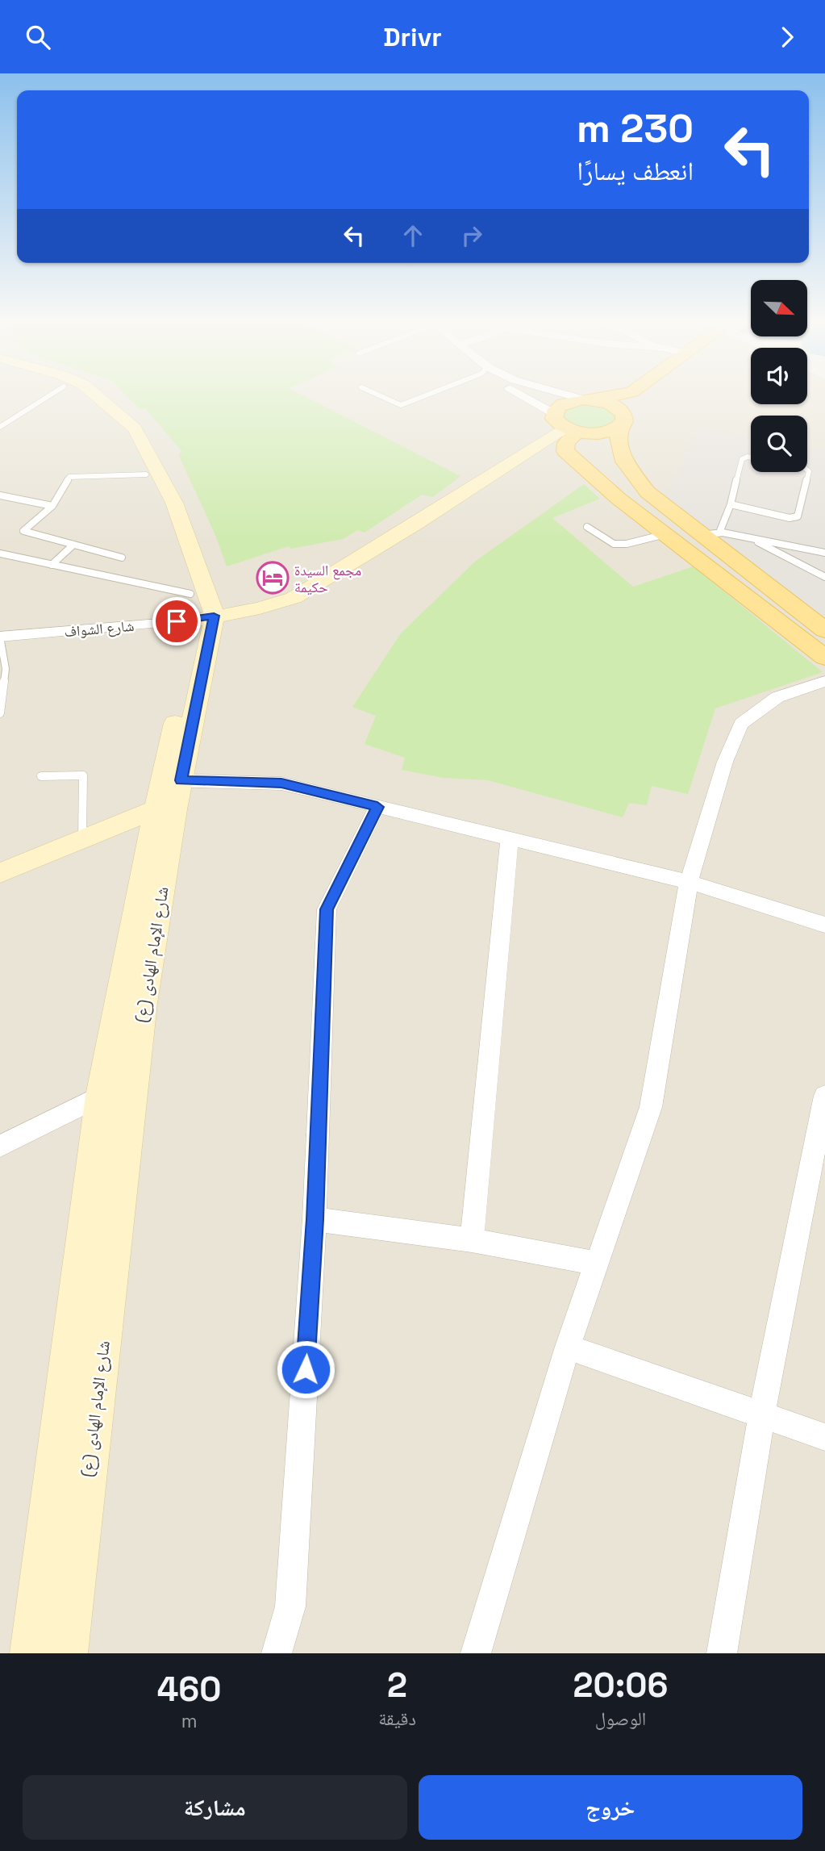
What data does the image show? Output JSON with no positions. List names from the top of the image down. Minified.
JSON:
{"streets":{"main road":["شارع الإمام الهادی (ع)"],"street":["شارع الشواف"]},"crossings":[["شارع الشواف","شارع الإمام الهادی (ع)"]],"places":{"hotel":["مجمع السيدة حكيمة"]},"north":"bottom right","page":{"header":"Drivr","turn":["230 m","انعطف يسارًا"],"eta":["20:06","الوصول","2","دقيقة","460","m"],"buttons":["خروج","مشاركة"]}}
